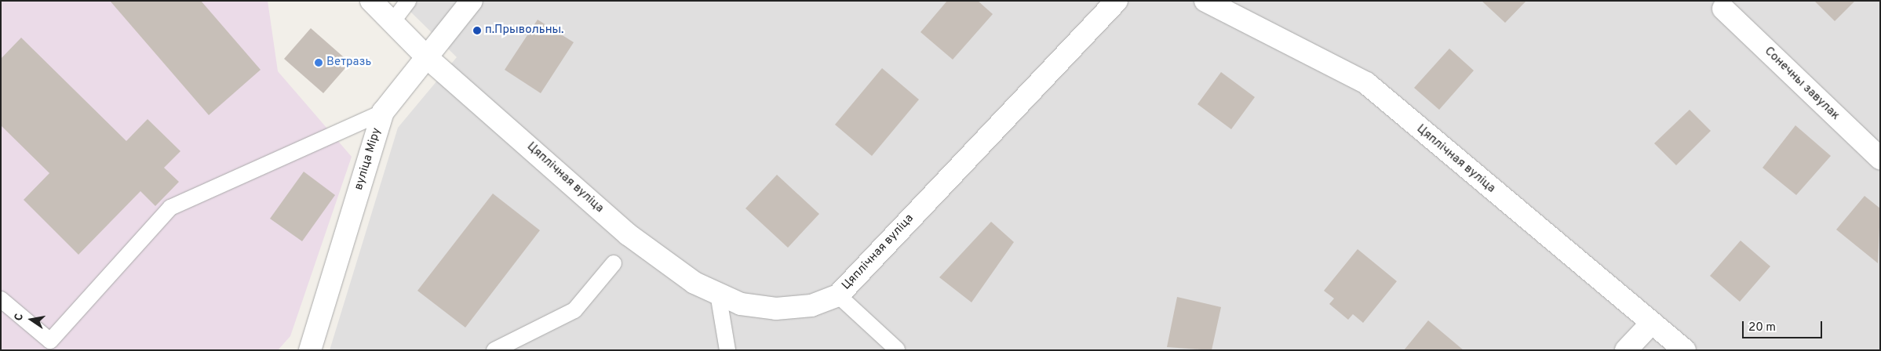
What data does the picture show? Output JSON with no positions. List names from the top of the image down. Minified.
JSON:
{"streets":{"street":["Сонечны завулак","вуліца Міру","Цяплічная вуліца"]},"crossings":[["вуліца Міру","Цяплічная вуліца"]],"places":["п.Прывольны.","Ветразь"],"scale_bar":"20 m","north":"left"}
